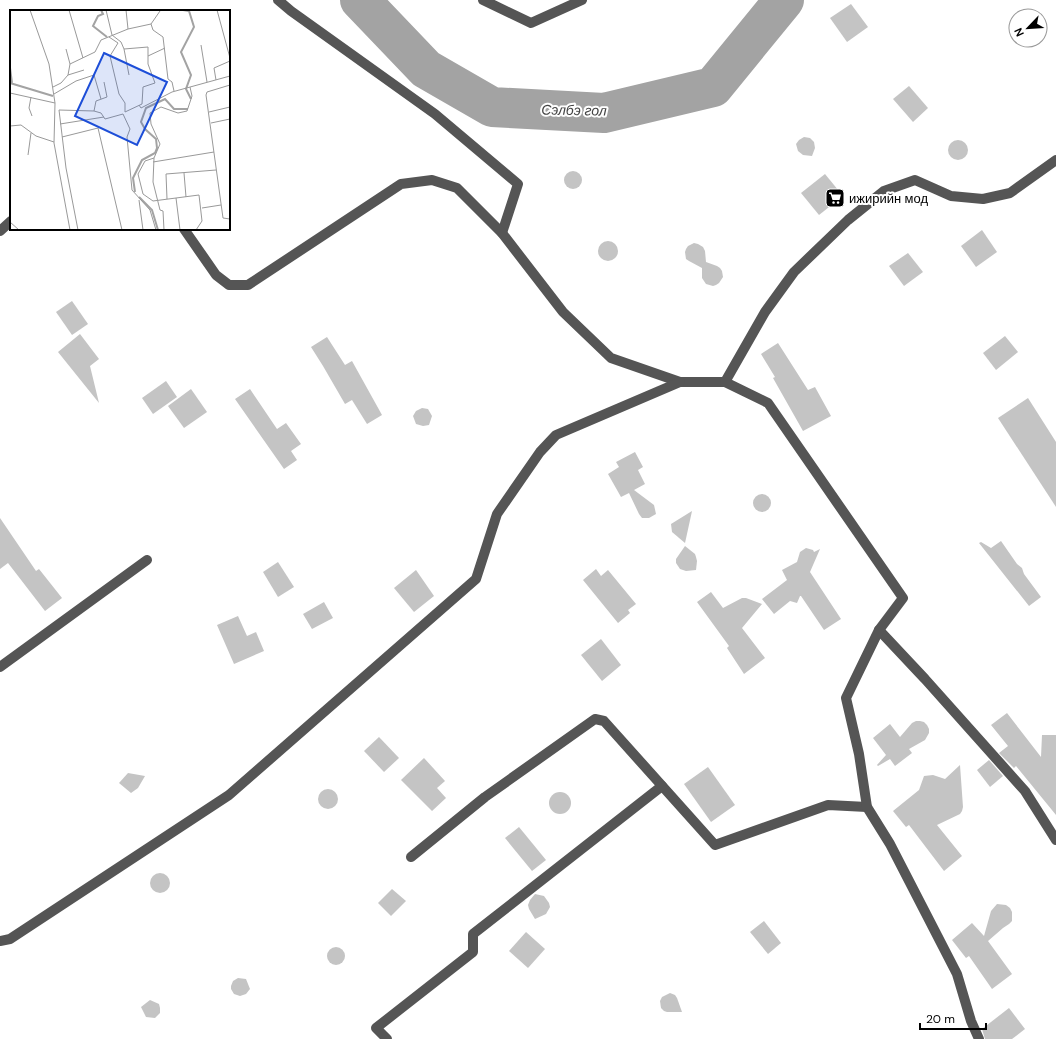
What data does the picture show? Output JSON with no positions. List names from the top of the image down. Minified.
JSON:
{"water":["Сэлбэ гол"],"places":{"supermarket":["ижирийн мод"]},"scale_bar":"20 m","north":"bottom left"}
